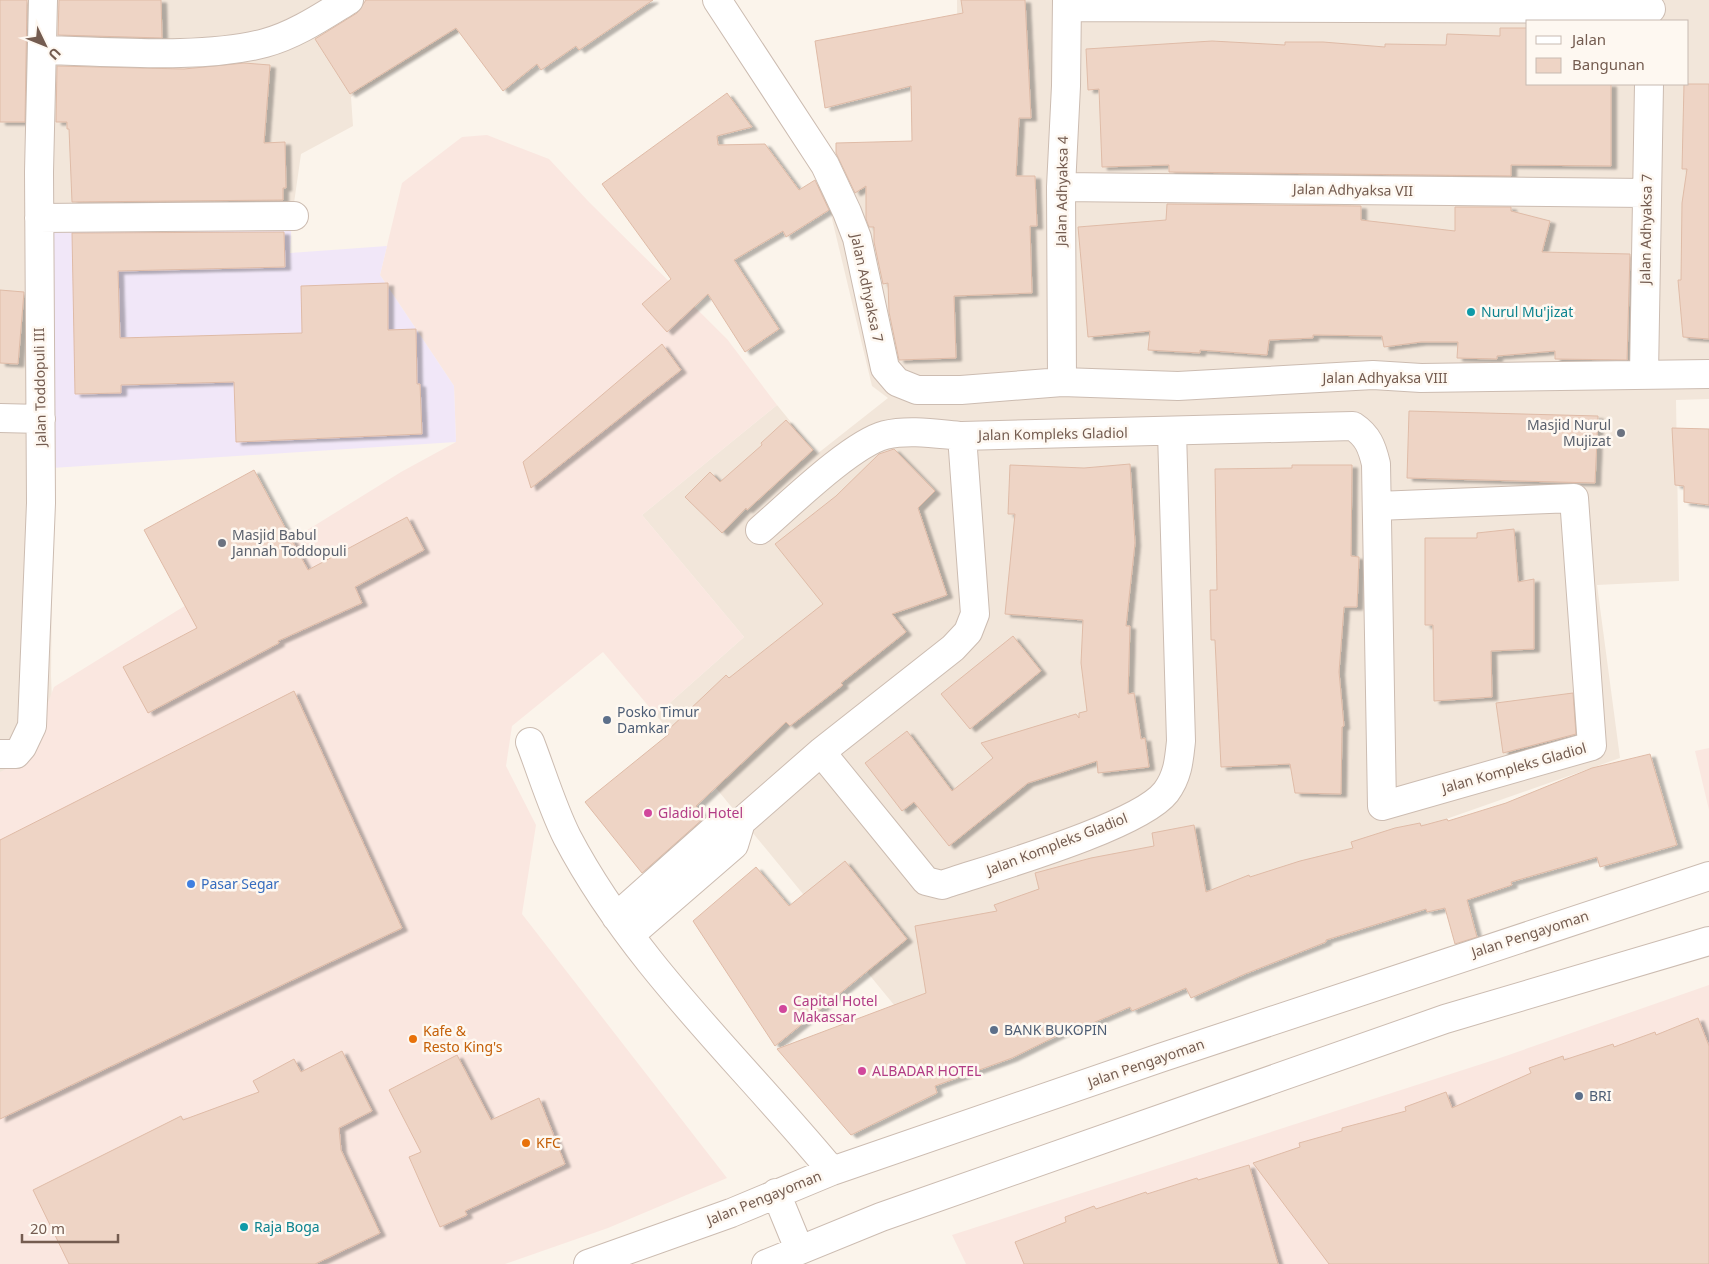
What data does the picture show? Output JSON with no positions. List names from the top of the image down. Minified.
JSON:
{"streets":{"street":["Jalan Adhyaksa VII","Jalan Adhyaksa 4","Jalan Adhyaksa 7","Jalan Adhyaksa VIII","Jalan Toddopuli III","Jalan Kompleks Gladiol","Jalan Pengayoman"]},"crossings":[["Jalan Adhyaksa VII","Jalan Adhyaksa 4"],["Jalan Adhyaksa VII","Jalan Adhyaksa 7"],["Jalan Adhyaksa 4","Jalan Adhyaksa 7"],["Jalan Adhyaksa 4","Jalan Adhyaksa VIII"],["Jalan Adhyaksa 7","Jalan Adhyaksa VIII"]],"places":["Nurul Mu'jizat","Masjid Nurul Mujizat","Masjid Babul Jannah Toddopuli","Posko Timur Damkar","Gladiol Hotel","Pasar Segar","Capital Hotel Makassar","BANK BUKOPIN","Kafe & Resto King's","ALBADAR HOTEL","BRI","KFC","Raja Boga"],"legend":["Jalan","Bangunan"],"scale_bar":"20 m","north":"bottom right"}
